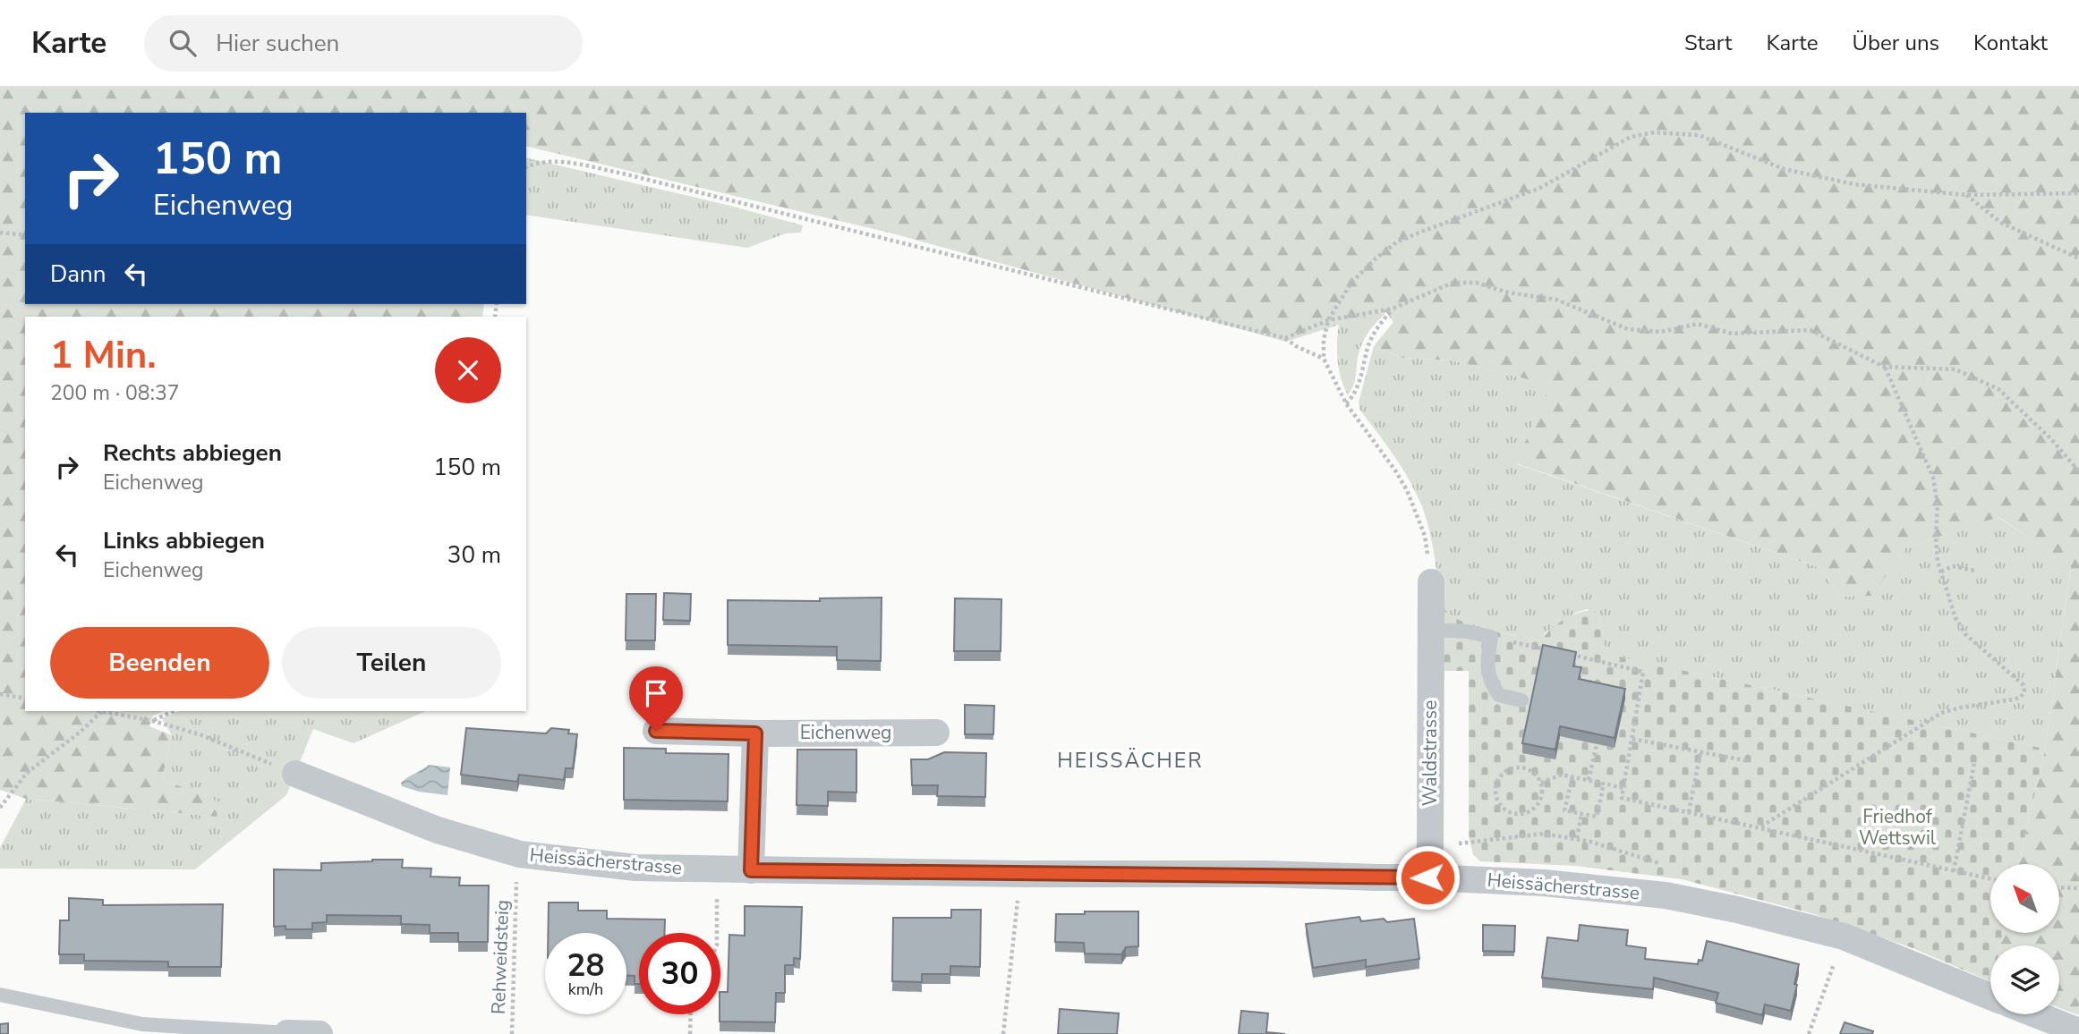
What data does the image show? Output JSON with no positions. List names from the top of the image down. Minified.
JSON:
{"streets":{"street":["Eichenweg","Waldstrasse","Heissächerstrasse"],"path":["Rehweidsteig"]},"crossings":[["Waldstrasse","Heissächerstrasse"]],"districts":["HEISSÄCHER"],"parks":["Friedhof Wettswil"],"north":"top left","page":{"header":"Karte","search":"Hier suchen","nav":["Start","Karte","Über uns","Kontakt"],"turn":["150 m","Eichenweg"],"then":"Dann","heading":["1 Min.","200 m · 08:37"],"list":[{"name":"Rechts abbiegen","note":"Eichenweg","value":"150 m"},{"name":"Links abbiegen","note":"Eichenweg","value":"30 m"}],"buttons":["Beenden","Teilen"],"speed":"28 km/h","limit":"30"}}
